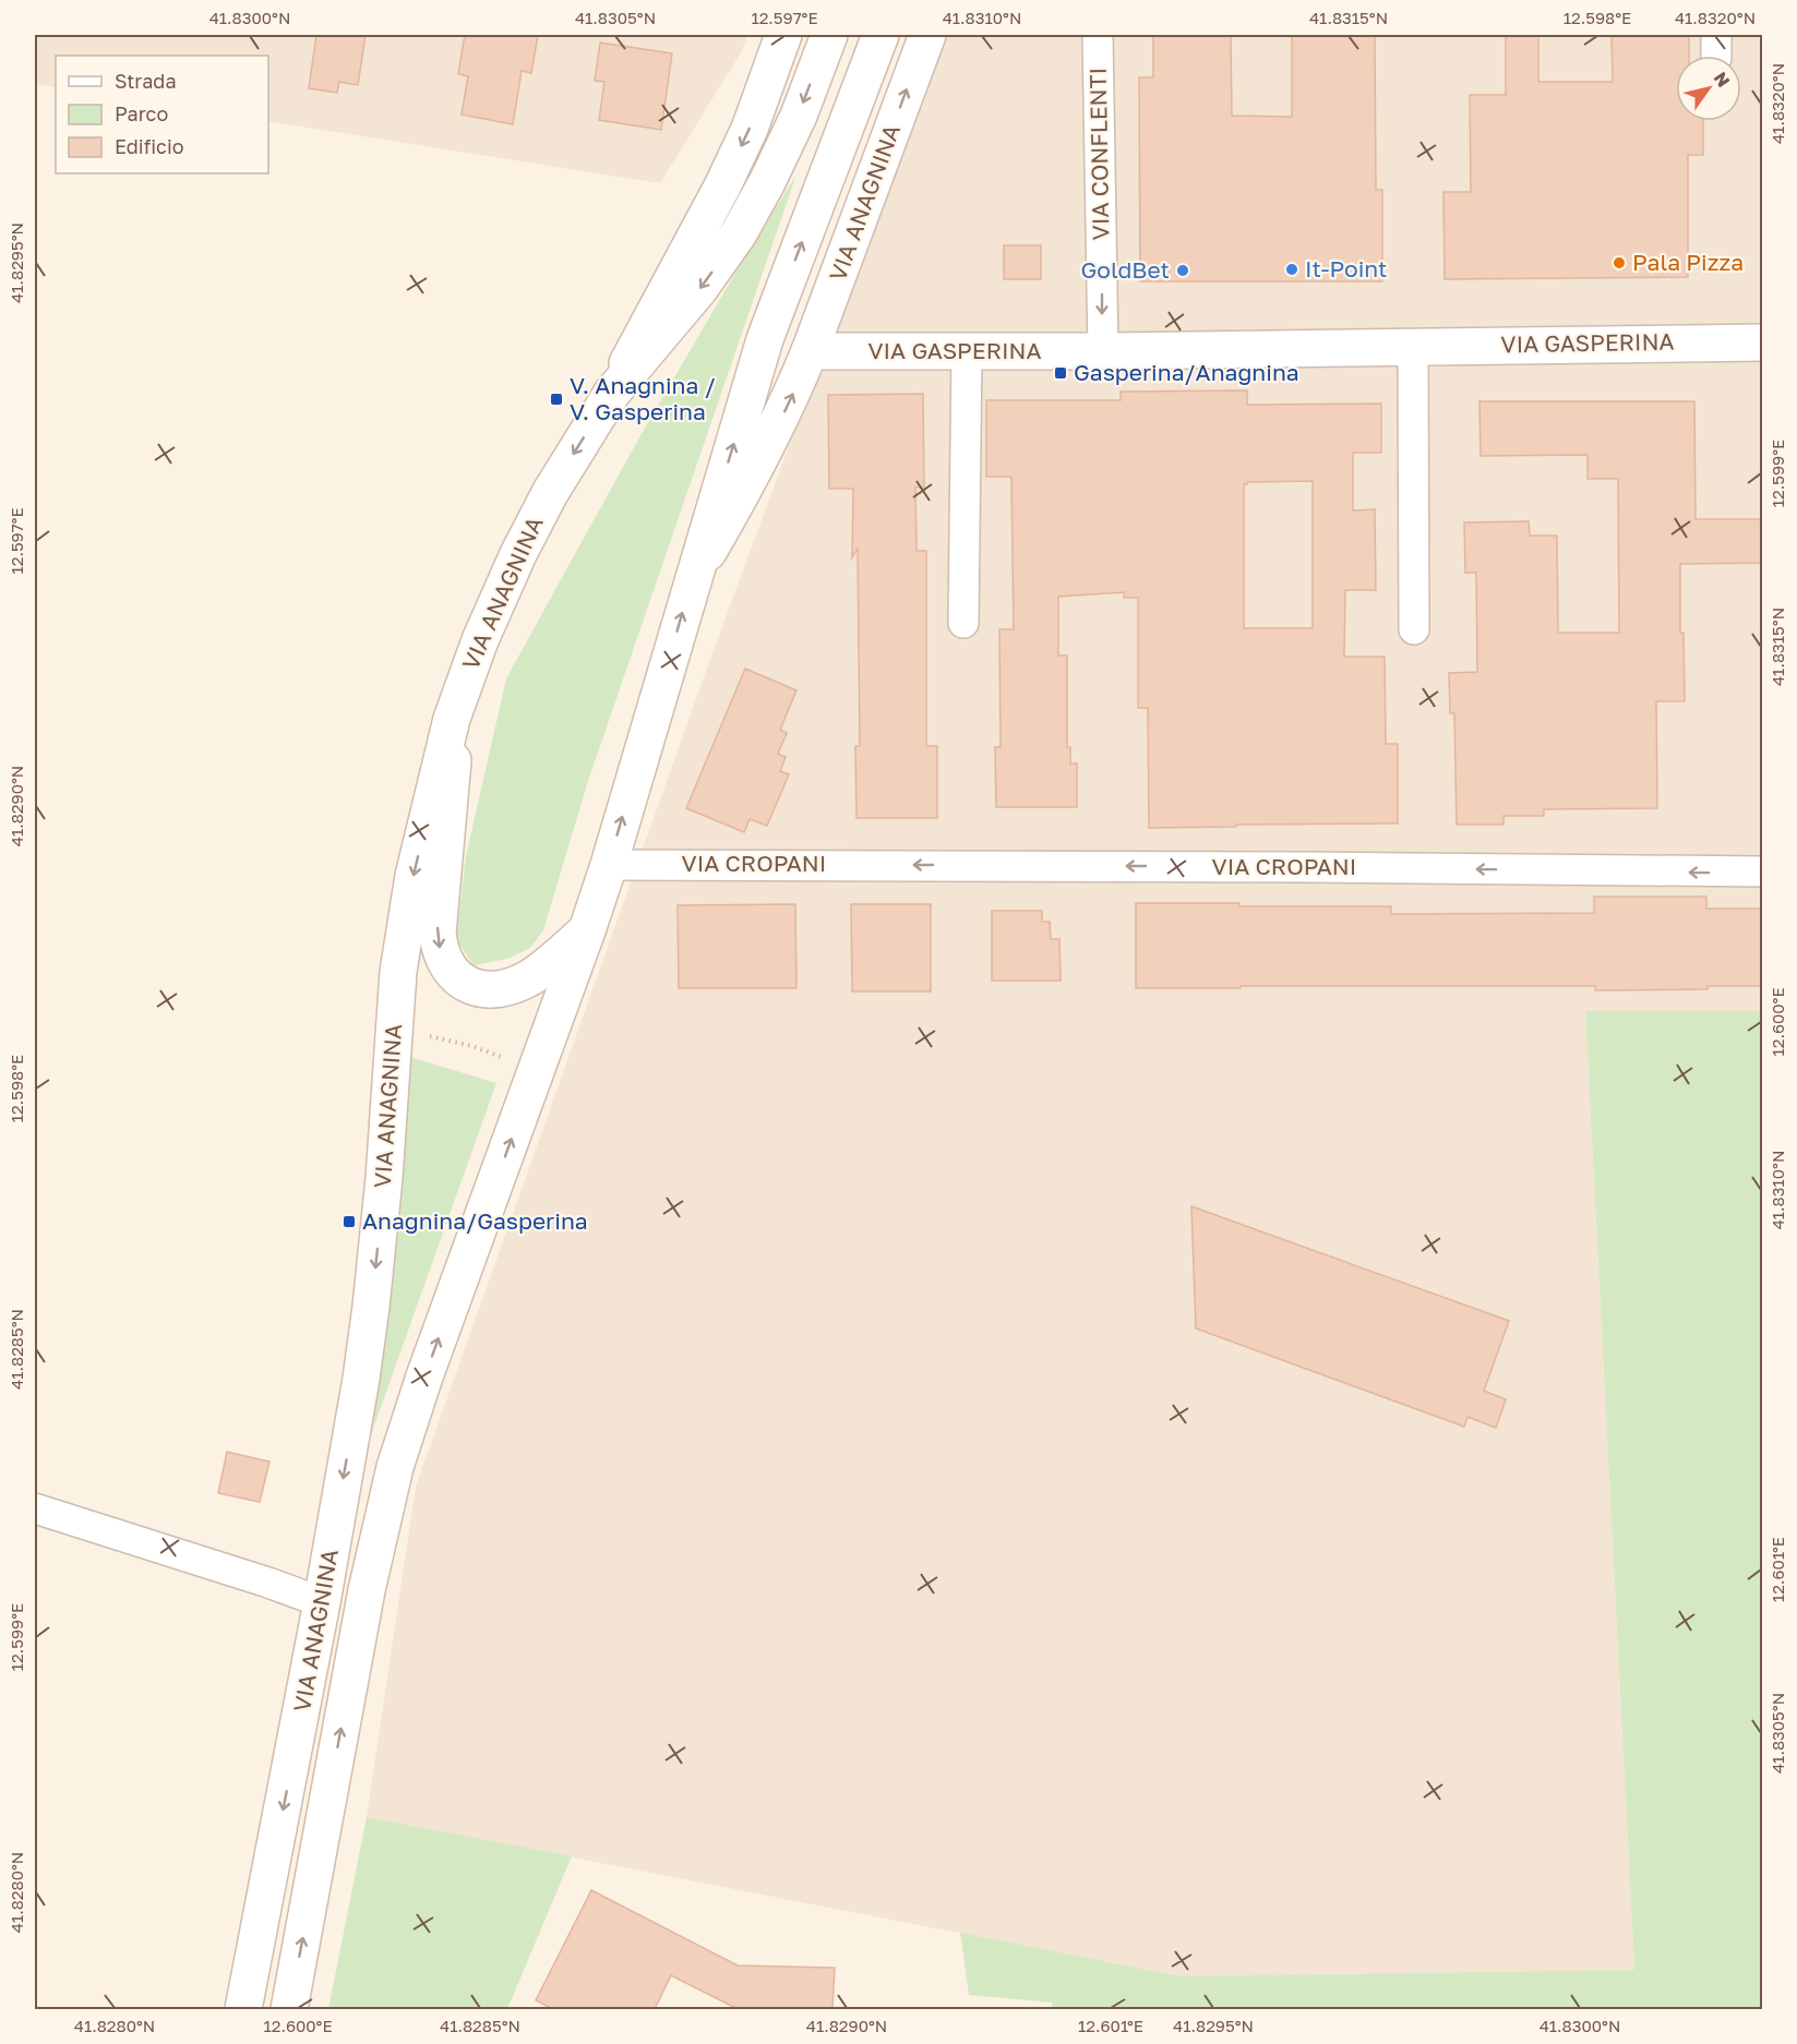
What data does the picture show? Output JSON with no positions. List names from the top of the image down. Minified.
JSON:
{"streets":{"main road":["VIA ANAGNINA","VIA GASPERINA"],"street":["VIA CONFLENTI","VIA CROPANI"]},"crossings":[["VIA CONFLENTI","VIA GASPERINA"],["VIA ANAGNINA","VIA GASPERINA"],["VIA ANAGNINA","VIA CROPANI"]],"one_way":["VIA CONFLENTI","VIA CROPANI"],"places":{"other":["Pala Pizza","It-Point","GoldBet"],"transit":["Gasperina/Anagnina","V. Anagnina / V. Gasperina","Anagnina/Gasperina"]},"legend":["Strada","Parco","Edificio"],"north":"top right","coordinates":["41.8300°N","41.8305°N","12.597°E","41.8310°N","41.8315°N","12.598°E","41.8320°N","41.8295°N","12.599°E","41.8290°N","12.600°E","41.8285°N","12.601°E","41.8280°N"]}
